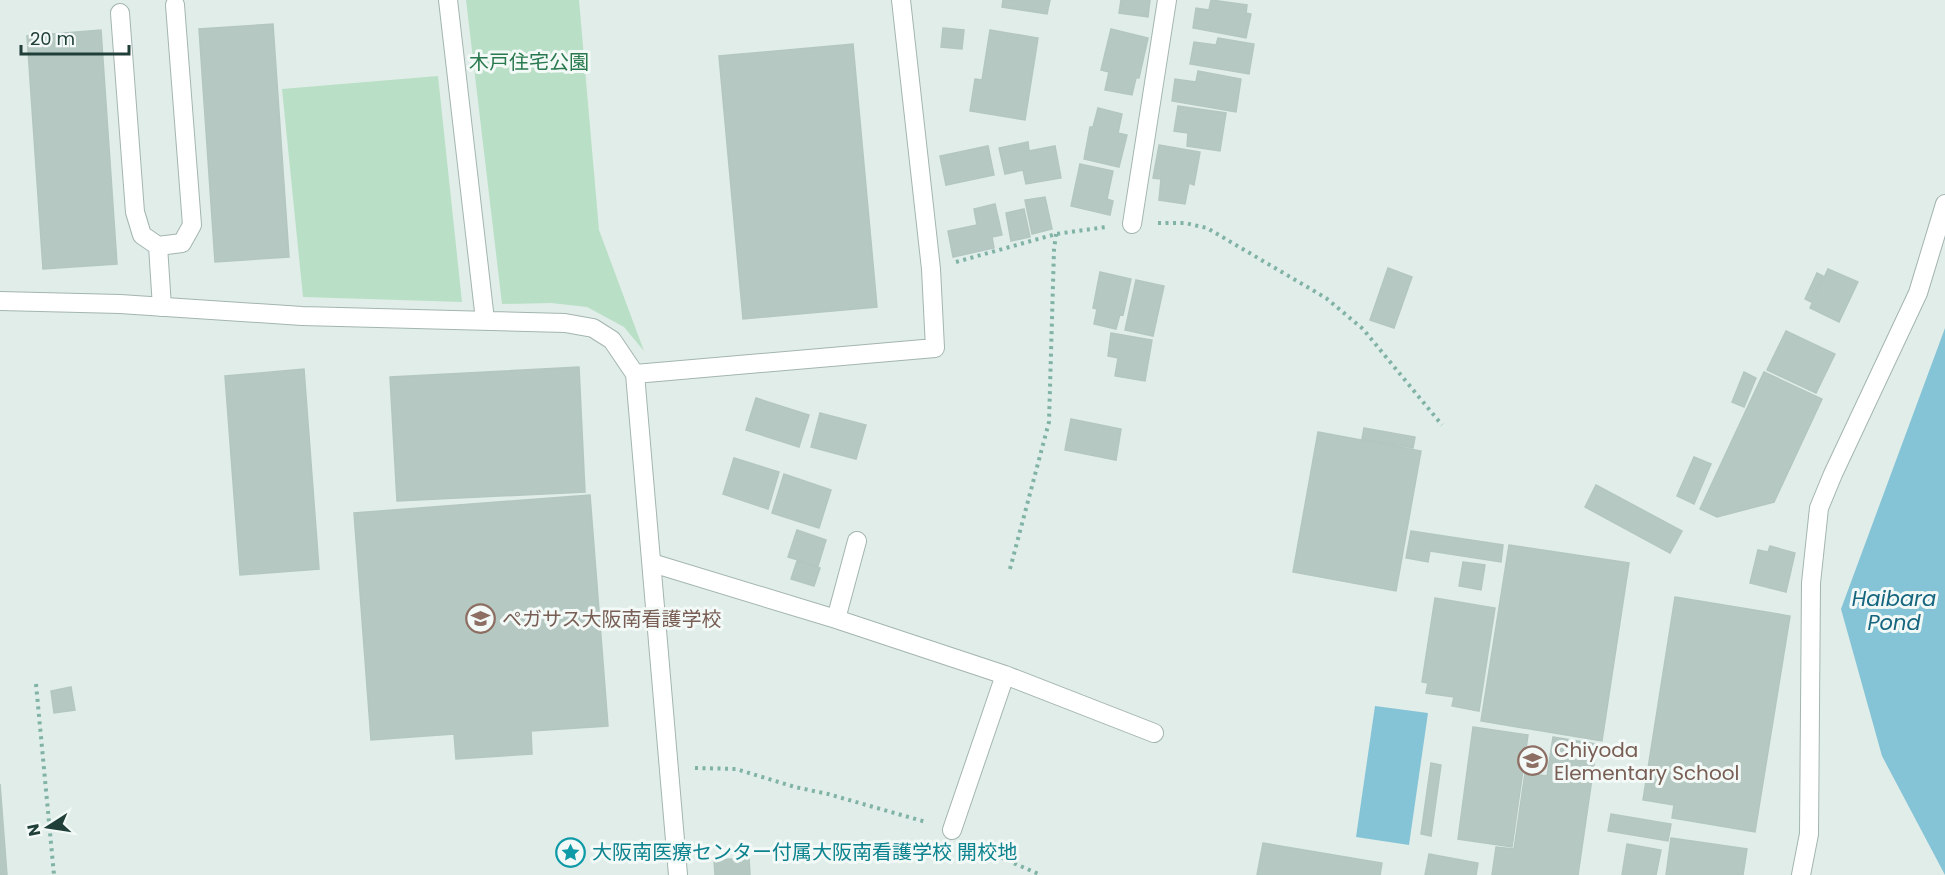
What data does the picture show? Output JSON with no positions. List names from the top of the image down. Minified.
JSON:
{"water":["Haibara Pond"],"parks":["木戸住宅公園"],"places":{"school or university":["ぺガサス大阪南看護学校","Chiyoda Elementary School"],"place":["大阪南医療センター付属大阪南看護学校 開校地"]},"scale_bar":"20 m","north":"left"}
